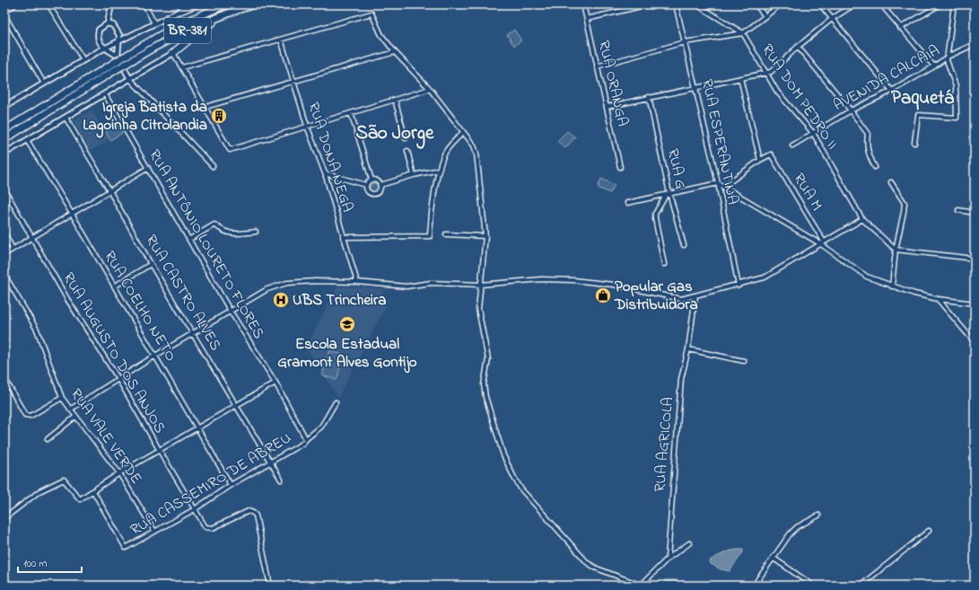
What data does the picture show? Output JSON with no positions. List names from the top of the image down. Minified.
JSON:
{"streets":{"highway":["BR-381"],"street":["AVENIDA CALCAIA","RUA ORANGA","RUA DOM PEDRO II","RUA ESPERANTINA","RUA DONA NEGA","RUA G","RUA M","RUA ANTÔNIO LOURETO FLORES","RUA CASTRO ALVES","RUA COELHO NETO","RUA AUGUSTO DOS ANJOS","RUA VALE VERDE","RUA AGRICOLA","RUA CASSEMIRO DE ABREU"]},"crossings":[["AVENIDA CALCAIA","RUA DOM PEDRO II"],["RUA ANTÔNIO LOURETO FLORES","RUA CASSEMIRO DE ABREU"],["RUA CASTRO ALVES","RUA CASSEMIRO DE ABREU"],["RUA COELHO NETO","RUA CASSEMIRO DE ABREU"],["RUA AUGUSTO DOS ANJOS","RUA CASSEMIRO DE ABREU"],["RUA VALE VERDE","RUA CASSEMIRO DE ABREU"]],"districts":["Paquetá","São Jorge"],"places":{"building":["Igreja Batista da Lagoinha Citrolandia"],"shop":["Popular Gas Distribuidora"],"hospital":["UBS Trincheira"],"school or university":["Escola Estadual Gramont Alves Gontijo"]},"scale_bar":"100 m"}
